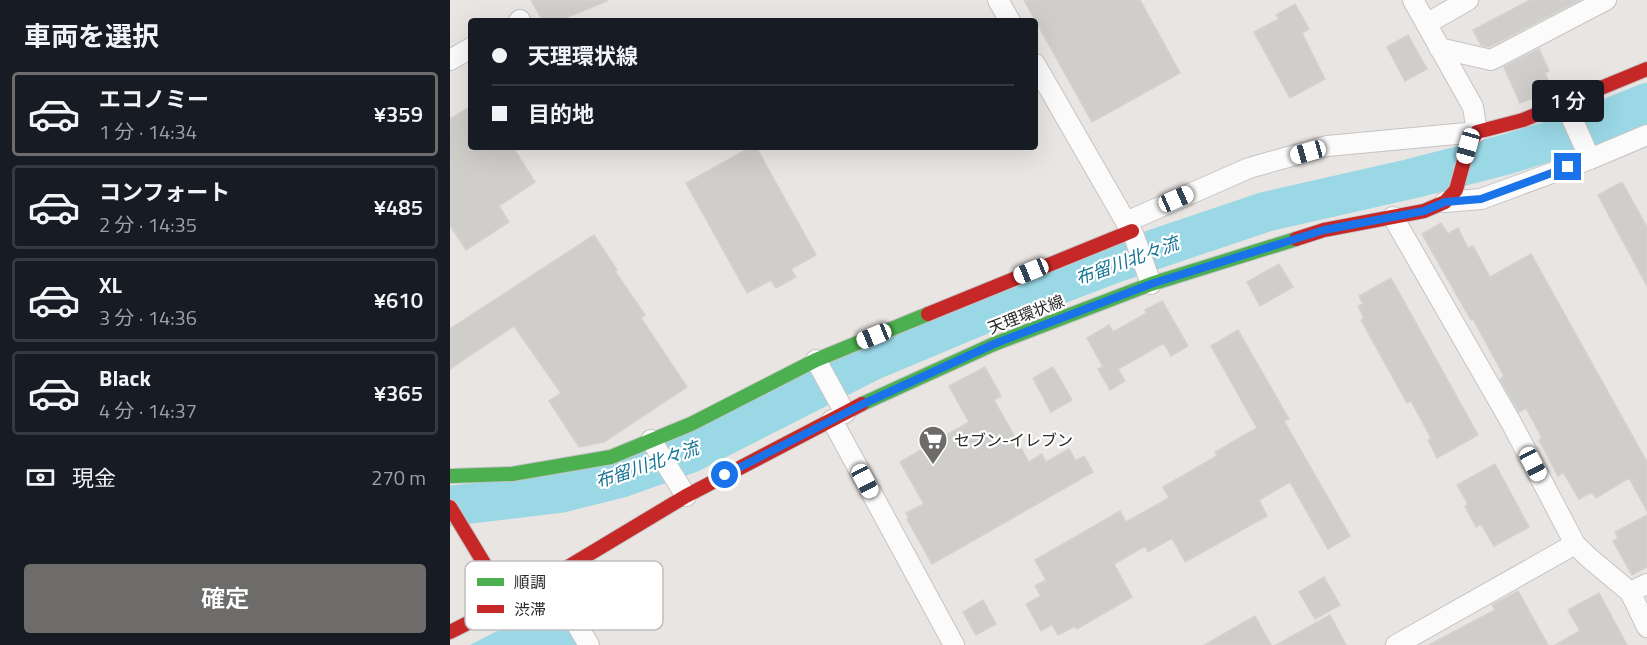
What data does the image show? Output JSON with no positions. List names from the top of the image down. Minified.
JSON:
{"streets":{"main road":["天理環状線"]},"water":["布留川北々流"],"places":{"supermarket":["セブン-イレブン"]},"legend":["順調","渋滞"],"page":{"heading":"車両を選択","banner":["天理環状線","目的地"],"list":[{"name":"エコノミー","note":"1 分 · 14:34","value":"¥359"},{"name":"コンフォート","note":"2 分 · 14:35","value":"¥485"},{"name":"XL","note":"3 分 · 14:36","value":"¥610"},{"name":"Black","note":"4 分 · 14:37","value":"¥365"}],"bubble":"1 分","pay":["現金","270 m"],"buttons":"確定"}}
